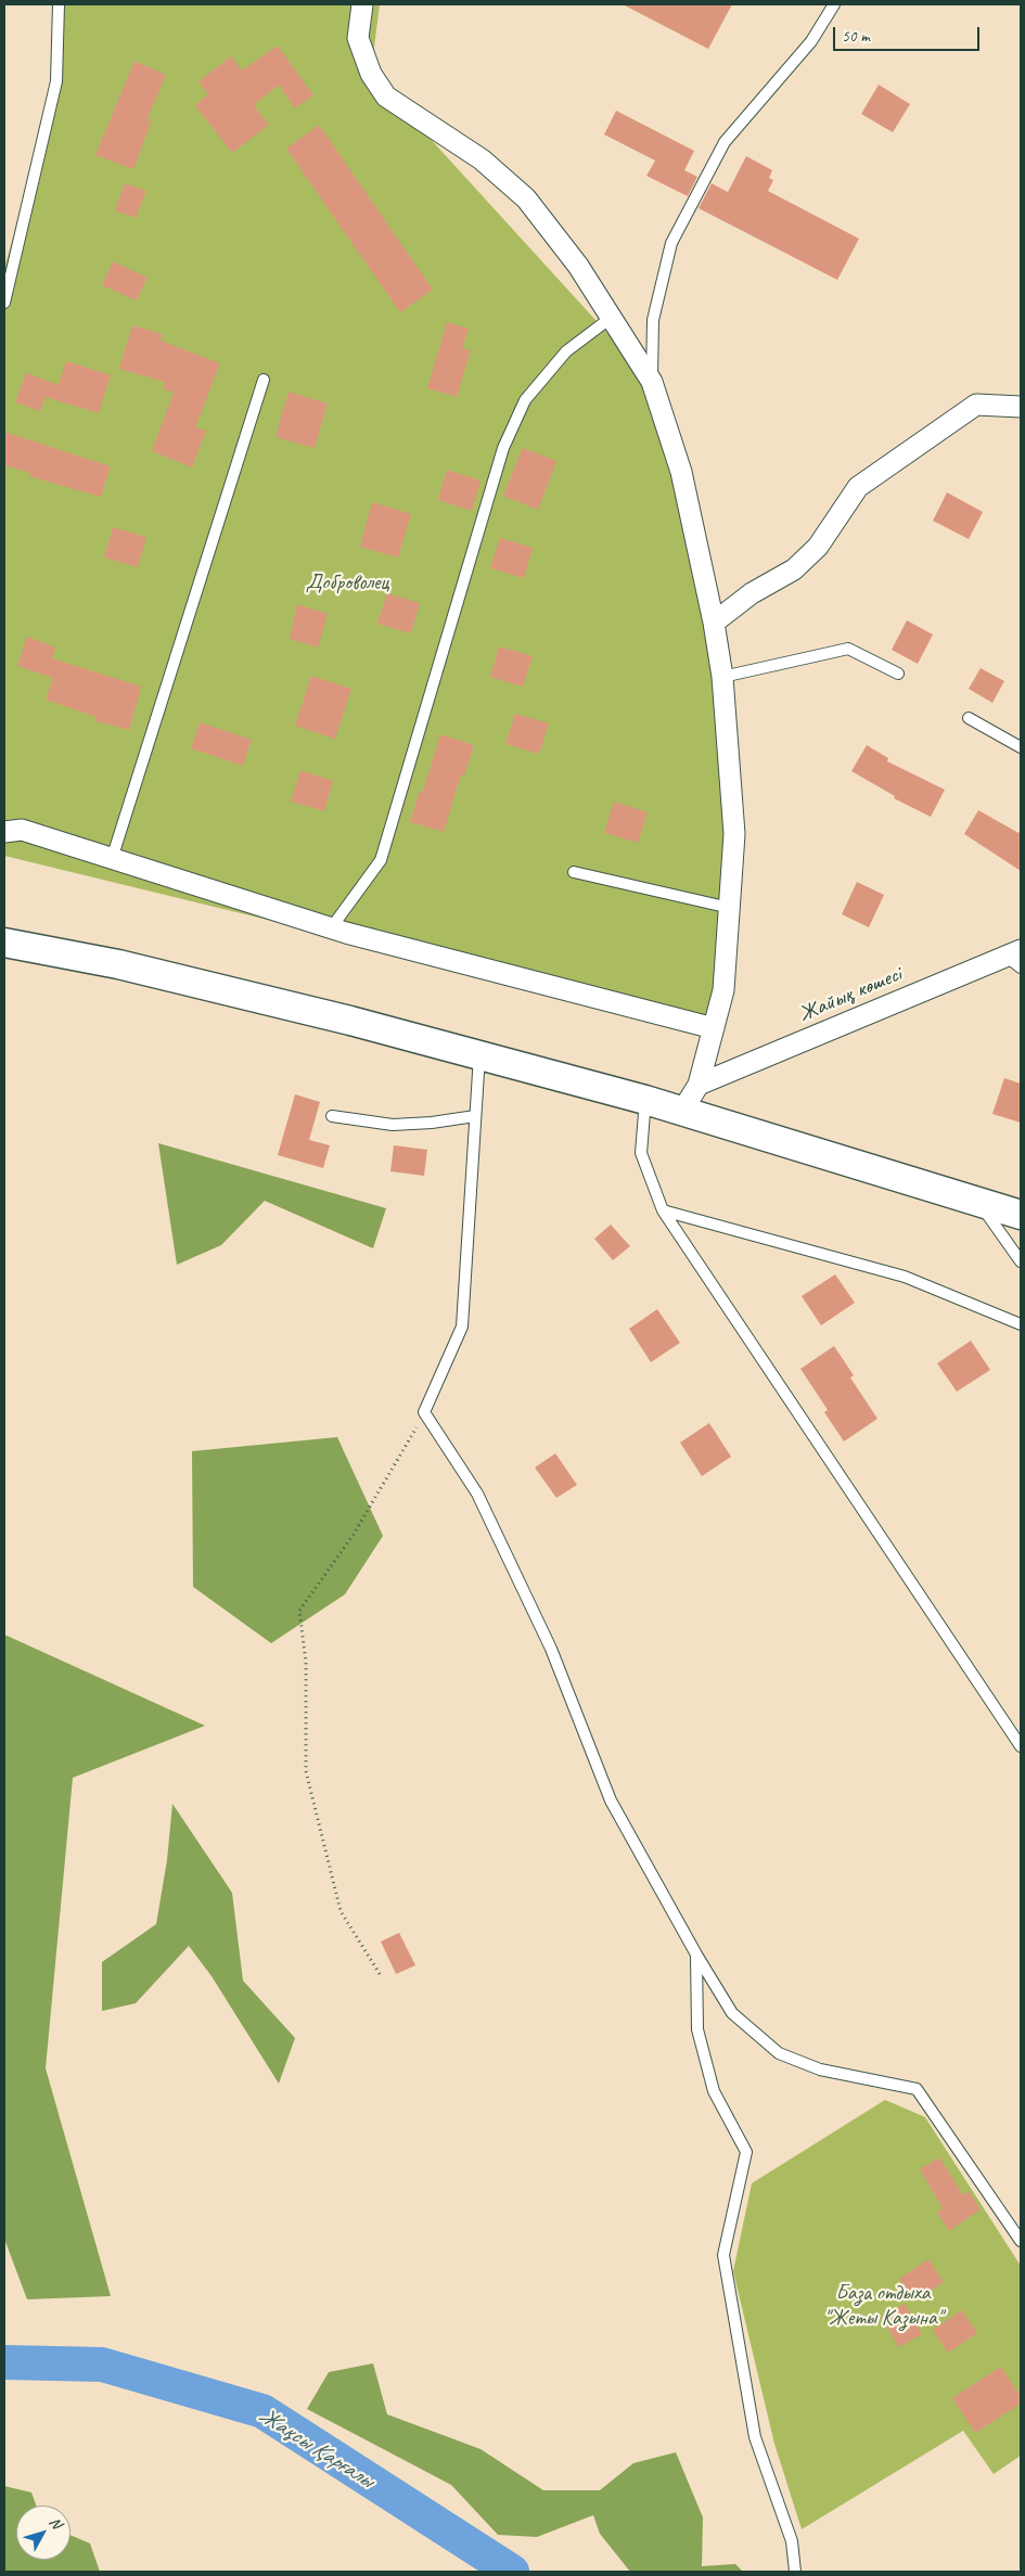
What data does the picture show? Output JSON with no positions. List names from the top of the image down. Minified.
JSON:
{"streets":{"street":["Жайық көшесі"]},"water":["Жақсы Қарғалы"],"parks":["Доброволец","База отдыха \"Жеты Казына\""],"scale_bar":"50 m","north":"top right"}
